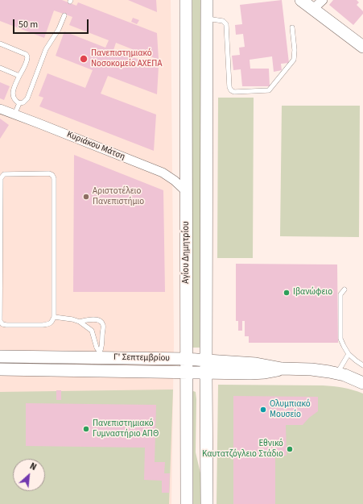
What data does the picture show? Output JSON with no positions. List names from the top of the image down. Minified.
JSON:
{"streets":{"main road":["Αγίου Δημητρίου","Γ' Σεπτεμβρίου"],"street":["Κυριάκου Μάτση"]},"crossings":[["Κυριάκου Μάτση","Αγίου Δημητρίου"],["Αγίου Δημητρίου","Γ' Σεπτεμβρίου"]],"places":["Πανεπιστημιακό Νοσοκομείο ΑΧΕΠΑ","Αριστοτέλειο Πανεπιστήμιο","Ιβανώφειο","Ολυμπιακό Μουσείο","Πανεπιστημιακό Γυμναστήριο ΑΠΘ","Εθνικό Καυτατζόγλειο Στάδιο"],"scale_bar":"50 m","north":"top right"}
